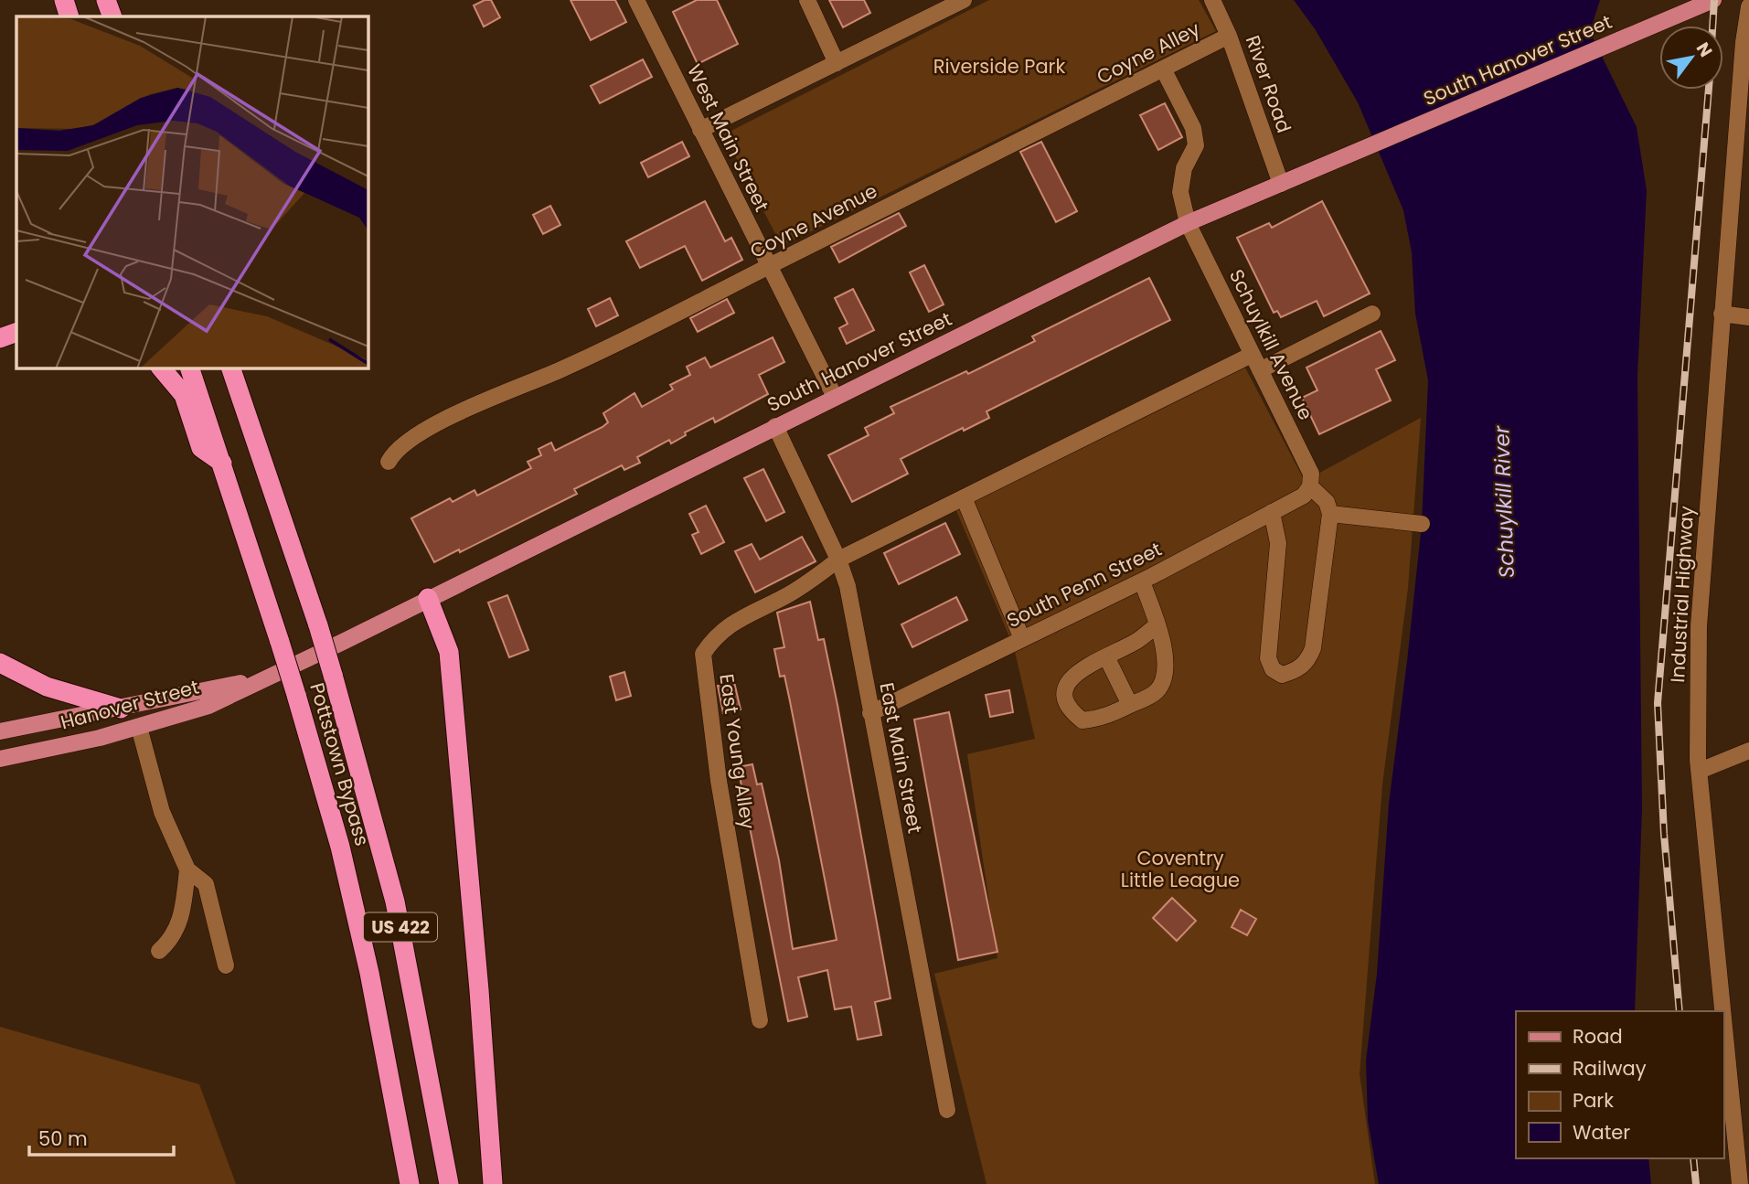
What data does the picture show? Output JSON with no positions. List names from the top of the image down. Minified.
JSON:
{"streets":{"highway":["Pottstown Bypass","US 422"],"main road":["South Hanover Street","Hanover Street"],"street":["Coyne Alley","River Road","West Main Street","Coyne Avenue","Schuylkill Avenue","South Penn Street","Industrial Highway","East Young Alley","East Main Street"]},"crossings":[["Coyne Alley","River Road"],["Coyne Alley","Coyne Avenue"],["Coyne Alley","Schuylkill Avenue"],["South Hanover Street","River Road"],["South Hanover Street","West Main Street"],["South Hanover Street","Schuylkill Avenue"],["South Hanover Street","Hanover Street"],["South Hanover Street","East Main Street"],["West Main Street","Coyne Avenue"],["Schuylkill Avenue","South Penn Street"],["South Penn Street","East Main Street"],["East Young Alley","East Main Street"]],"water":["Schuylkill River"],"parks":["Riverside Park","Coventry Little League"],"legend":["Road","Railway","Park","Water"],"scale_bar":"50 m","north":"top right"}
